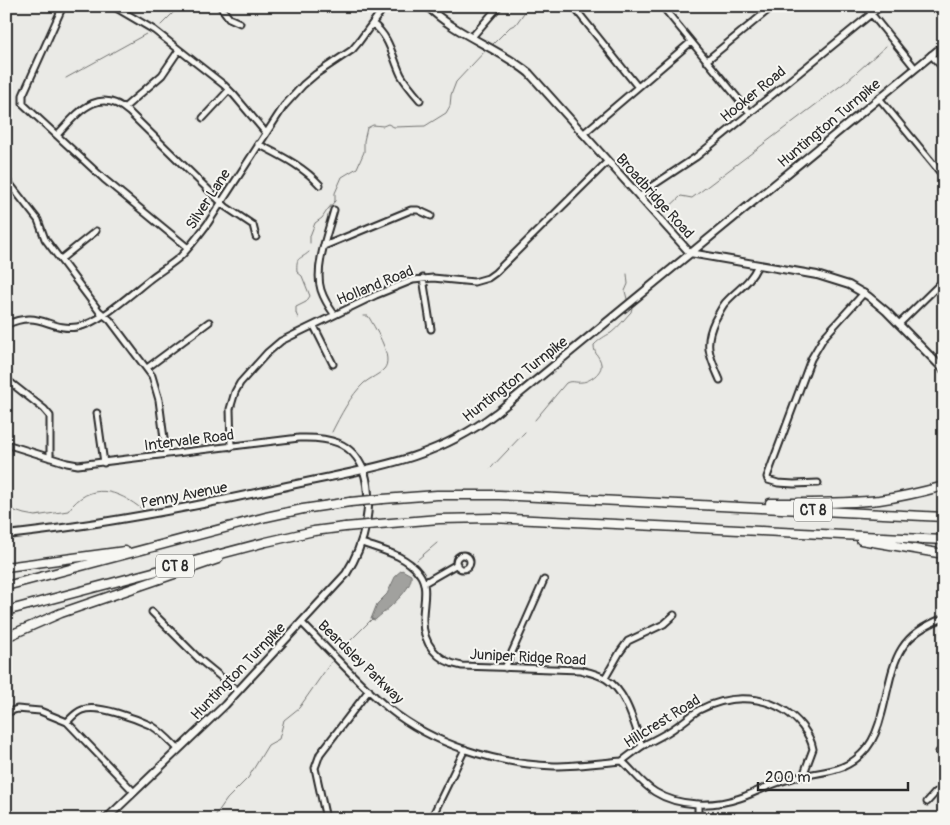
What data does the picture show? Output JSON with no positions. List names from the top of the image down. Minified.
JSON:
{"streets":{"highway":["CT 8"],"main road":["Huntington Turnpike","Broadbridge Road","Penny Avenue"],"street":["Hooker Road","Silver Lane","Holland Road","Intervale Road","Juniper Ridge Road","Beardsley Parkway","Hillcrest Road"]},"crossings":[["Hooker Road","Broadbridge Road"],["Huntington Turnpike","Broadbridge Road"],["Huntington Turnpike","Intervale Road"],["Huntington Turnpike","Penny Avenue"],["Huntington Turnpike","Beardsley Parkway"],["Broadbridge Road","Holland Road"],["Intervale Road","Penny Avenue"],["Juniper Ridge Road","Hillcrest Road"],["Beardsley Parkway","Hillcrest Road"]],"scale_bar":"200 m"}
